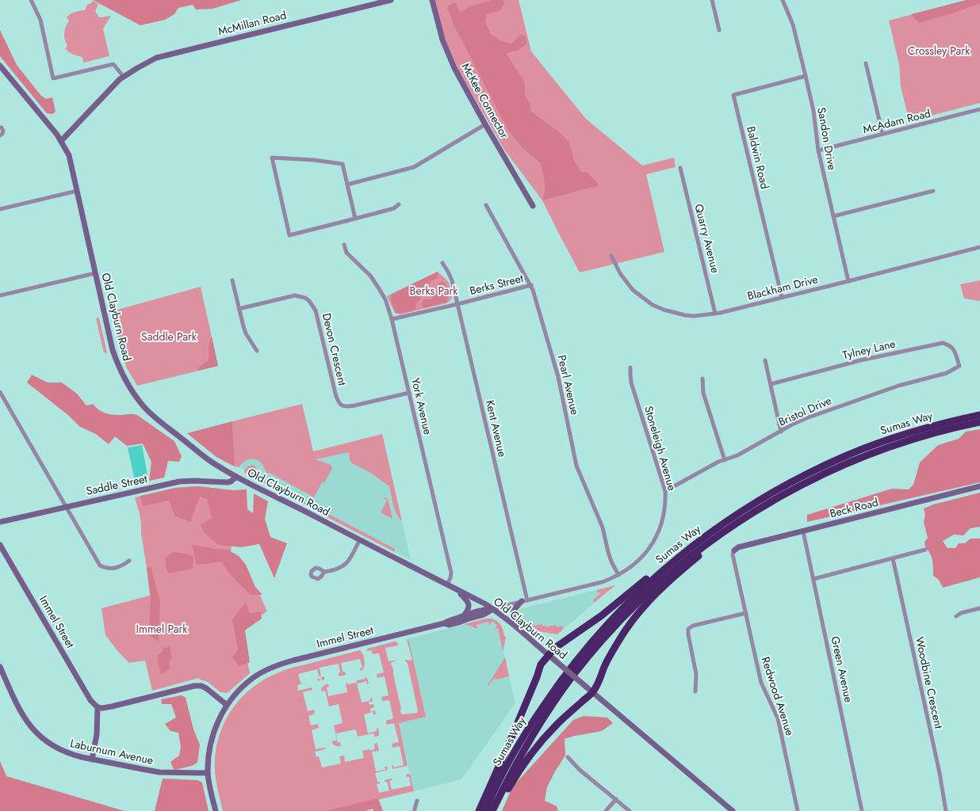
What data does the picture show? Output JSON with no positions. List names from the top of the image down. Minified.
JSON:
{"streets":{"highway":["Sumas Way"],"main road":["McMillan Road","McKee Connector","Old Clayburn Road","Saddle Street","Beck Road","Immel Street","Laburnum Avenue"],"street":["McAdam Road","Sandon Drive","Baldwin Road","Quarry Avenue","Berks Street","Blackham Drive","Devon Crescent","Tylney Lane","Pearl Avenue","York Avenue","Bristol Drive","Kent Avenue","Stoneleigh Avenue","Green Avenue","Woodbine Crescent","Redwood Avenue"]},"crossings":[["McMillan Road","Old Clayburn Road"],["McAdam Road","Sandon Drive"],["Sandon Drive","Baldwin Road"],["Sandon Drive","Blackham Drive"],["Baldwin Road","Blackham Drive"],["Quarry Avenue","Blackham Drive"],["Berks Street","Pearl Avenue"],["Berks Street","York Avenue"],["Berks Street","Kent Avenue"],["Old Clayburn Road","York Avenue"],["Old Clayburn Road","Saddle Street"],["Old Clayburn Road","Immel Street"],["Devon Crescent","York Avenue"],["Tylney Lane","Bristol Drive"],["Pearl Avenue","Stoneleigh Avenue"],["Pearl Avenue","Immel Street"],["Bristol Drive","Stoneleigh Avenue"],["Kent Avenue","Immel Street"],["Stoneleigh Avenue","Immel Street"],["Beck Road","Green Avenue"],["Beck Road","Redwood Avenue"],["Immel Street","Laburnum Avenue"]],"parks":["Crossley Park","Berks Park","Saddle Park","Immel Park"]}
